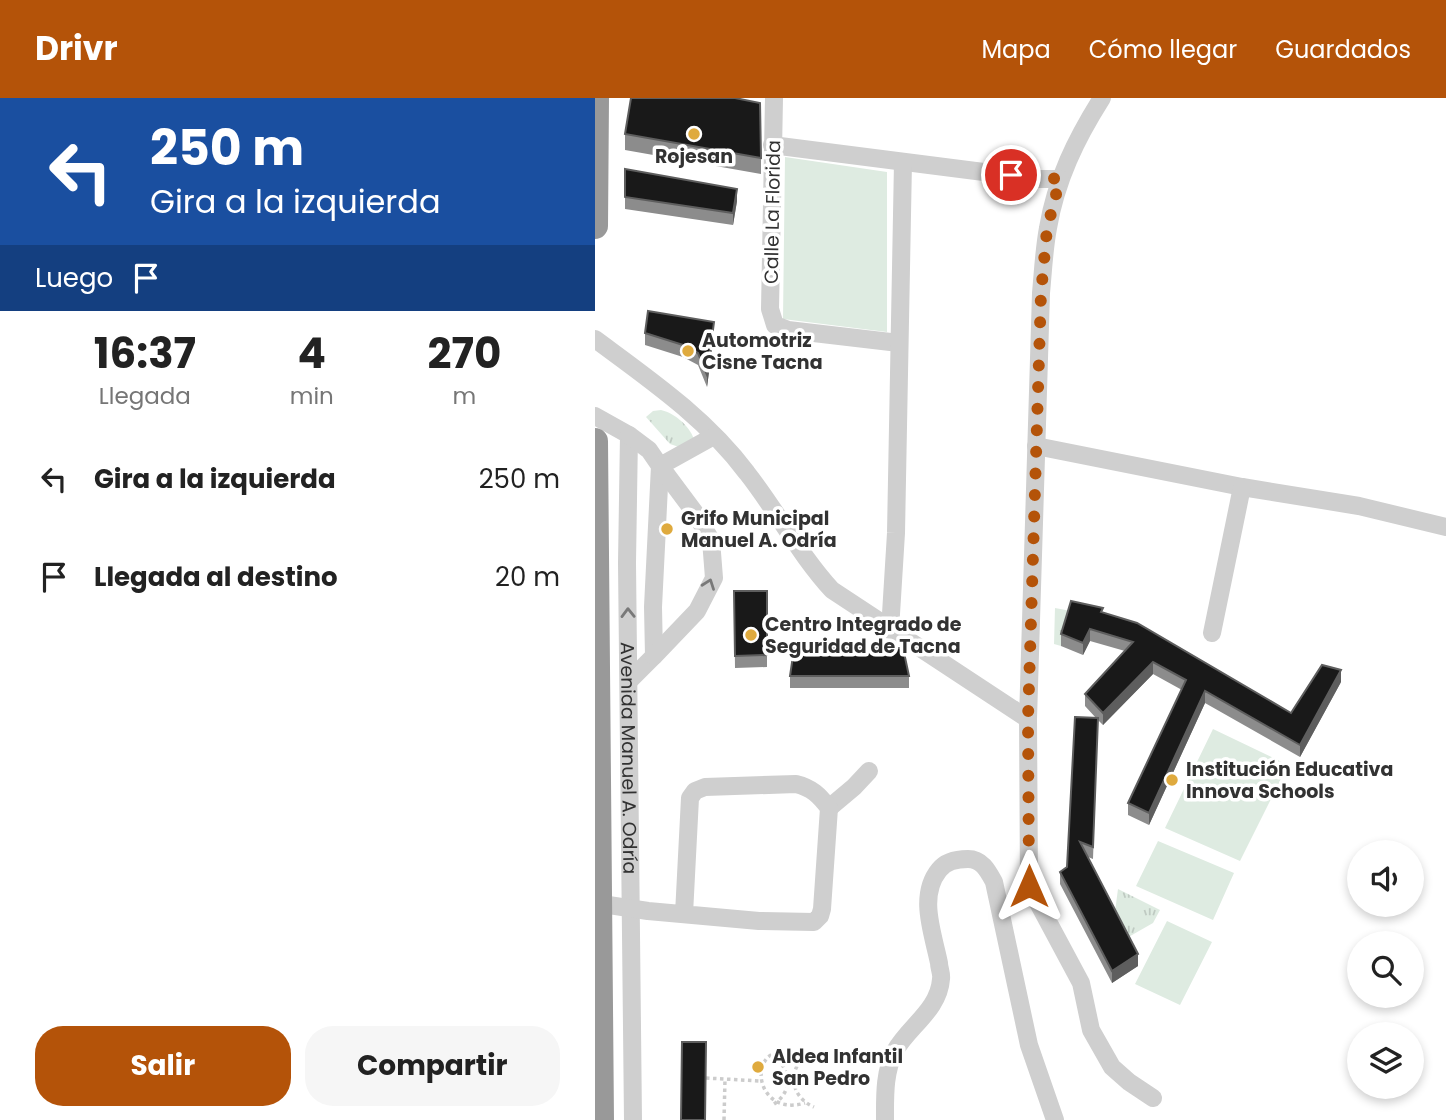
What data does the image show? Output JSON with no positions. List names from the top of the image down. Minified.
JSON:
{"streets":{"highway":["Avenida Manuel A. Odría"],"street":["Calle La Florida"]},"places":["Rojesan","Automotriz Cisne Tacna","Grifo Municipal Manuel A. Odría","Centro Integrado de Seguridad de Tacna","Institución Educativa Innova Schools","Aldea Infantil San Pedro"],"page":{"header":"Drivr","nav":["Mapa","Cómo llegar","Guardados"],"turn":["250 m","Gira a la izquierda"],"then":"Luego","eta":["16:37","Llegada","4","min","270","m"],"list":[{"name":"Gira a la izquierda","value":"250 m"},{"name":"Llegada al destino","value":"20 m"}],"buttons":["Salir","Compartir"]}}
